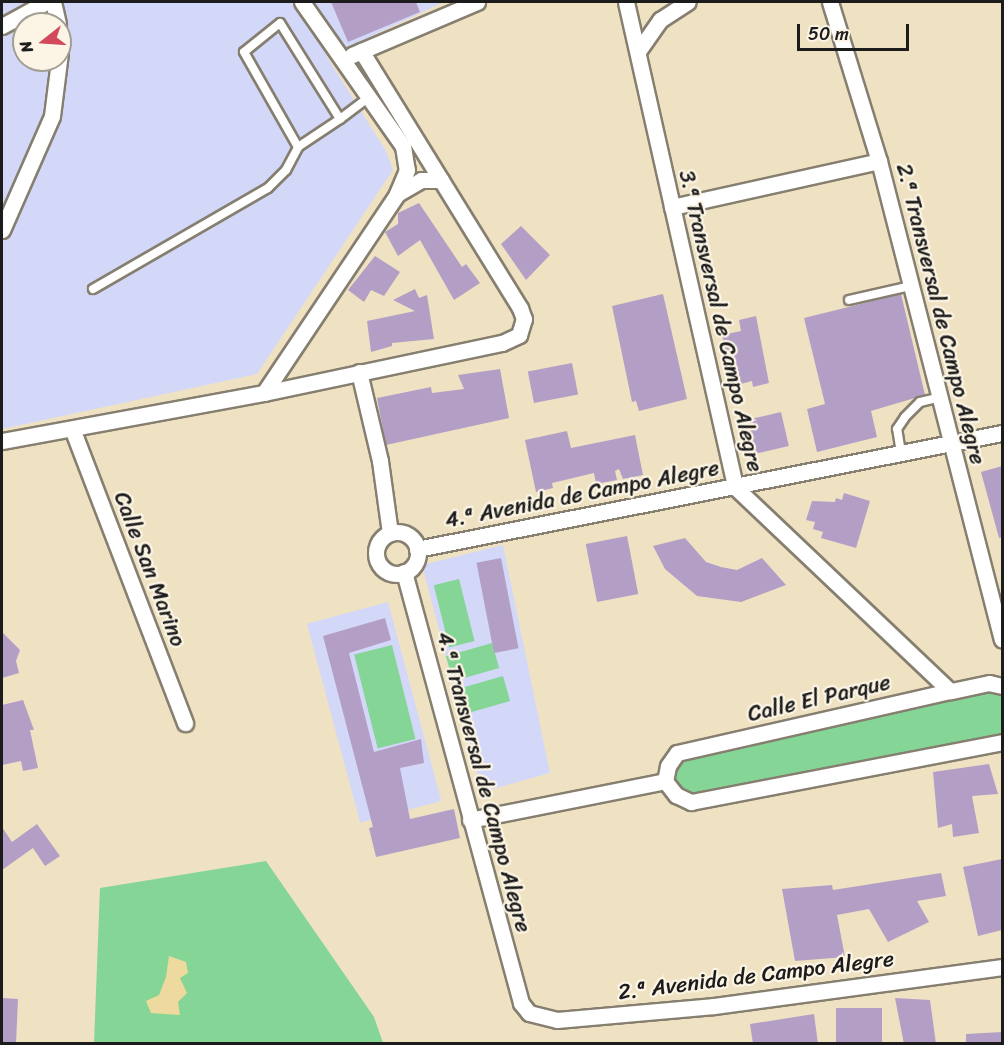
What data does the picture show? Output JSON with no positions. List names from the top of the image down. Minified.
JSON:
{"streets":{"street":["2.ª Transversal de Campo Alegre","3.ª Transversal de Campo Alegre","4.ª Avenida de Campo Alegre","Calle San Marino","Calle El Parque","4.ª Transversal de Campo Alegre","2.ª Avenida de Campo Alegre"]},"crossings":[["2.ª Transversal de Campo Alegre","4.ª Avenida de Campo Alegre"],["3.ª Transversal de Campo Alegre","4.ª Avenida de Campo Alegre"],["3.ª Transversal de Campo Alegre","Calle El Parque"],["4.ª Avenida de Campo Alegre","4.ª Transversal de Campo Alegre"],["4.ª Transversal de Campo Alegre","2.ª Avenida de Campo Alegre"]],"scale_bar":"50 m","north":"left"}
